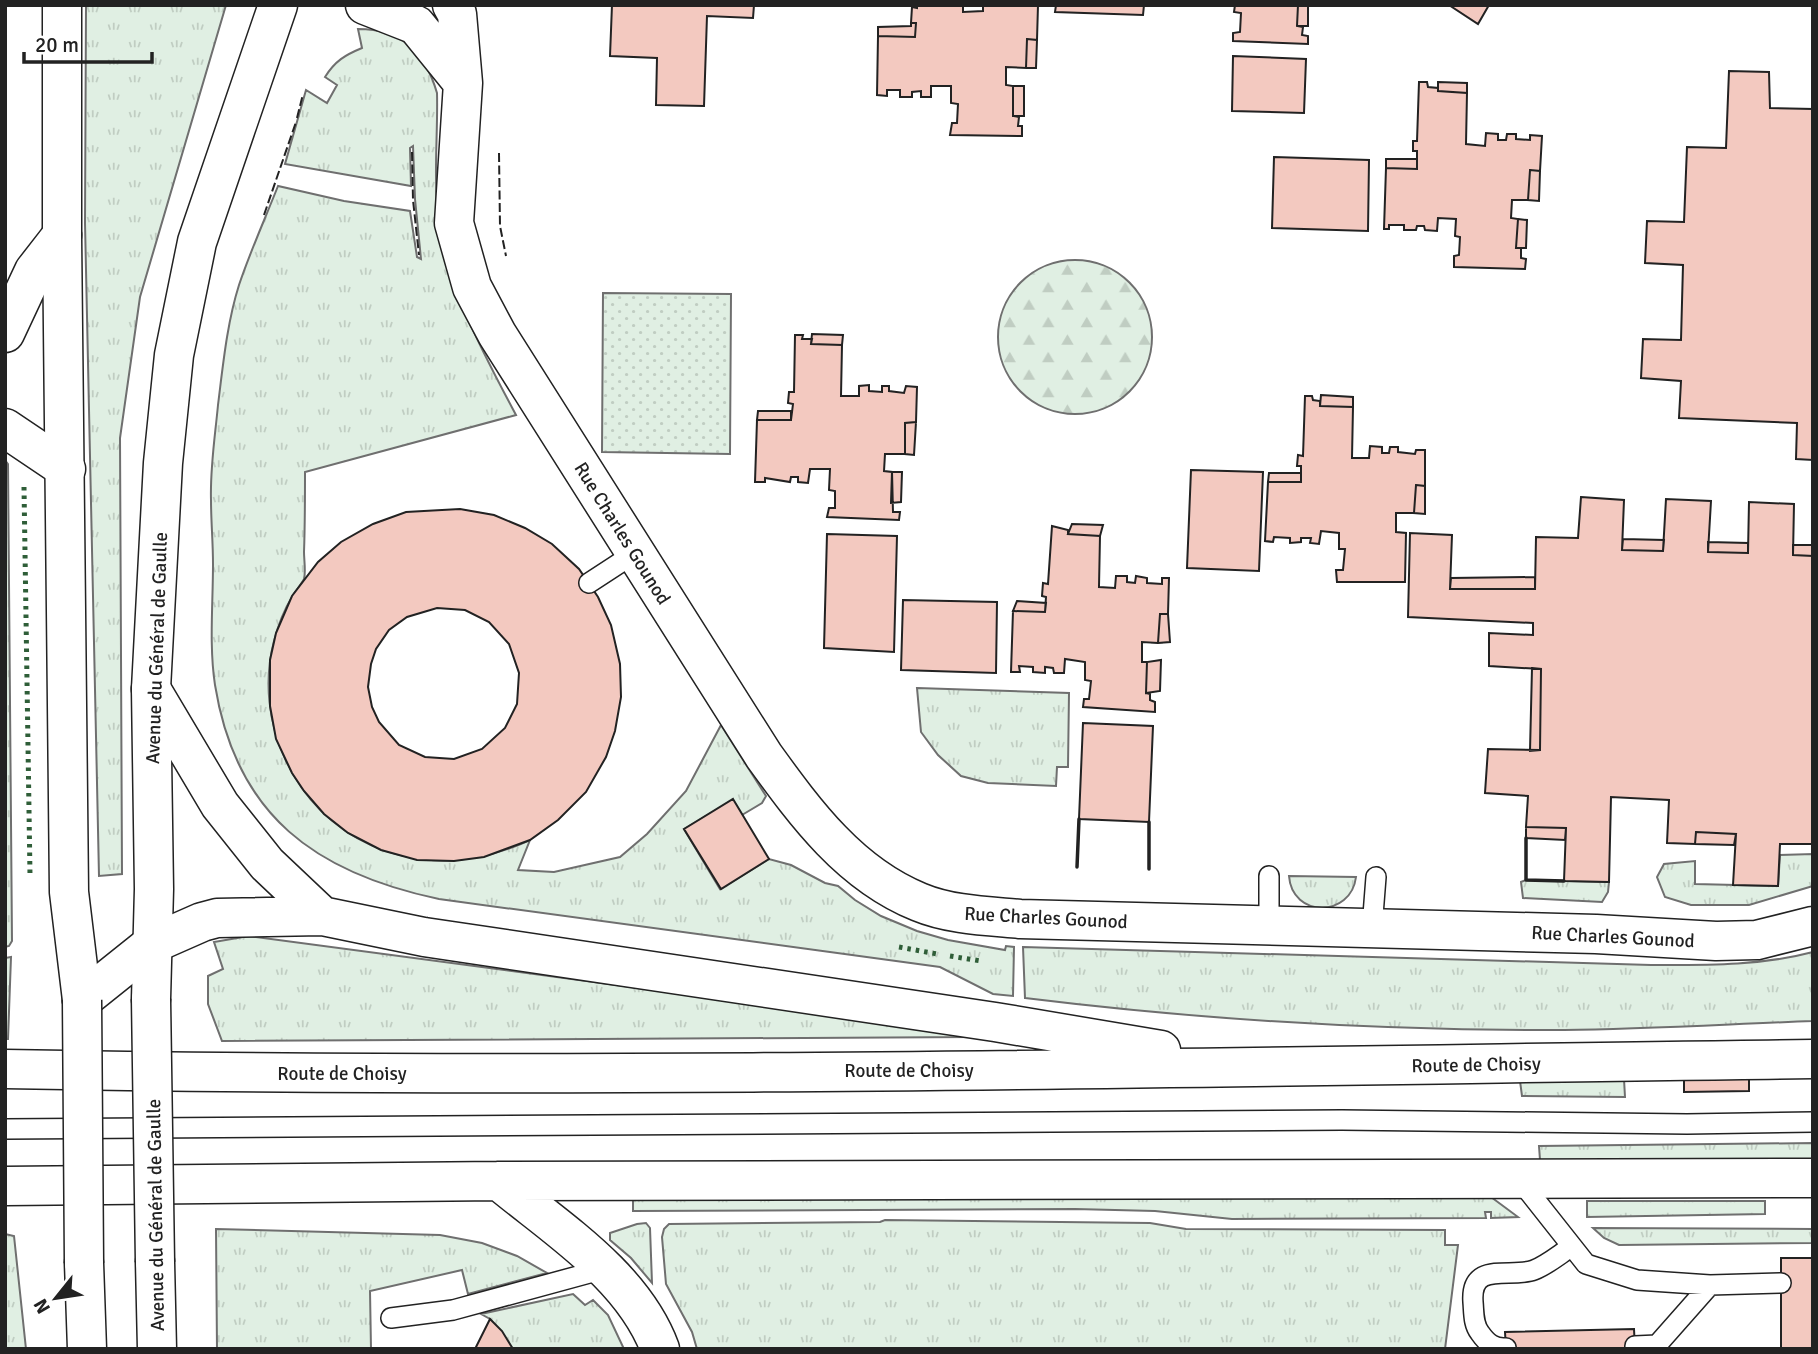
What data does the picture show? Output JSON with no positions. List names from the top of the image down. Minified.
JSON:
{"streets":{"main road":["Rue Charles Gounod","Avenue du Général de Gaulle","Route de Choisy"]},"scale_bar":"20 m","north":"bottom left"}
